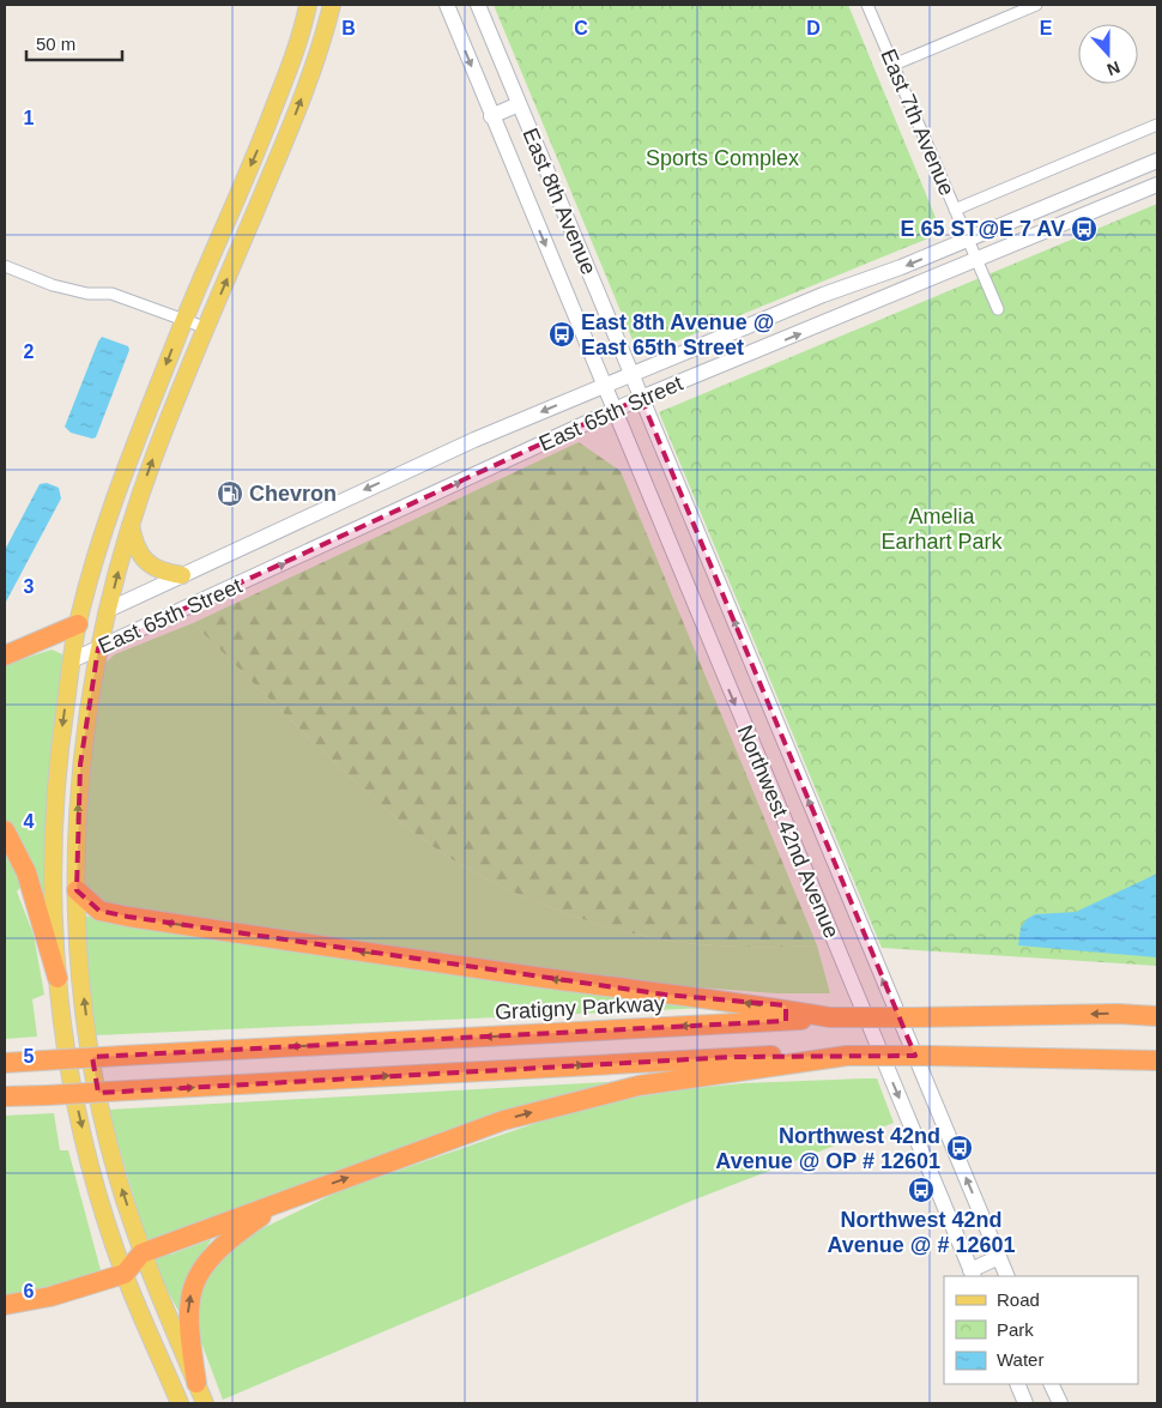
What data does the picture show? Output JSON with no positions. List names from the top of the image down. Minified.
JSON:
{"streets":{"highway":["Gratigny Parkway"],"main road":["East 8th Avenue","East 65th Street","Northwest 42nd Avenue"],"street":["East 7th Avenue"]},"crossings":[["East 7th Avenue","East 65th Street"],["East 8th Avenue","East 65th Street"],["East 8th Avenue","Northwest 42nd Avenue"],["East 65th Street","Northwest 42nd Avenue"]],"parks":["Sports Complex","Amelia Earhart Park"],"places":{"bus stop":["E 65 ST@E 7 AV","East 8th Avenue @ East 65th Street","Northwest 42nd Avenue @ OP # 12601","Northwest 42nd Avenue @ # 12601"],"fuel station":["Chevron"]},"legend":["Road","Park","Water"],"scale_bar":"50 m","north":"bottom","grid":{"columns":["B","C","D","E"],"rows":["1","2","3","4","5","6"]}}
